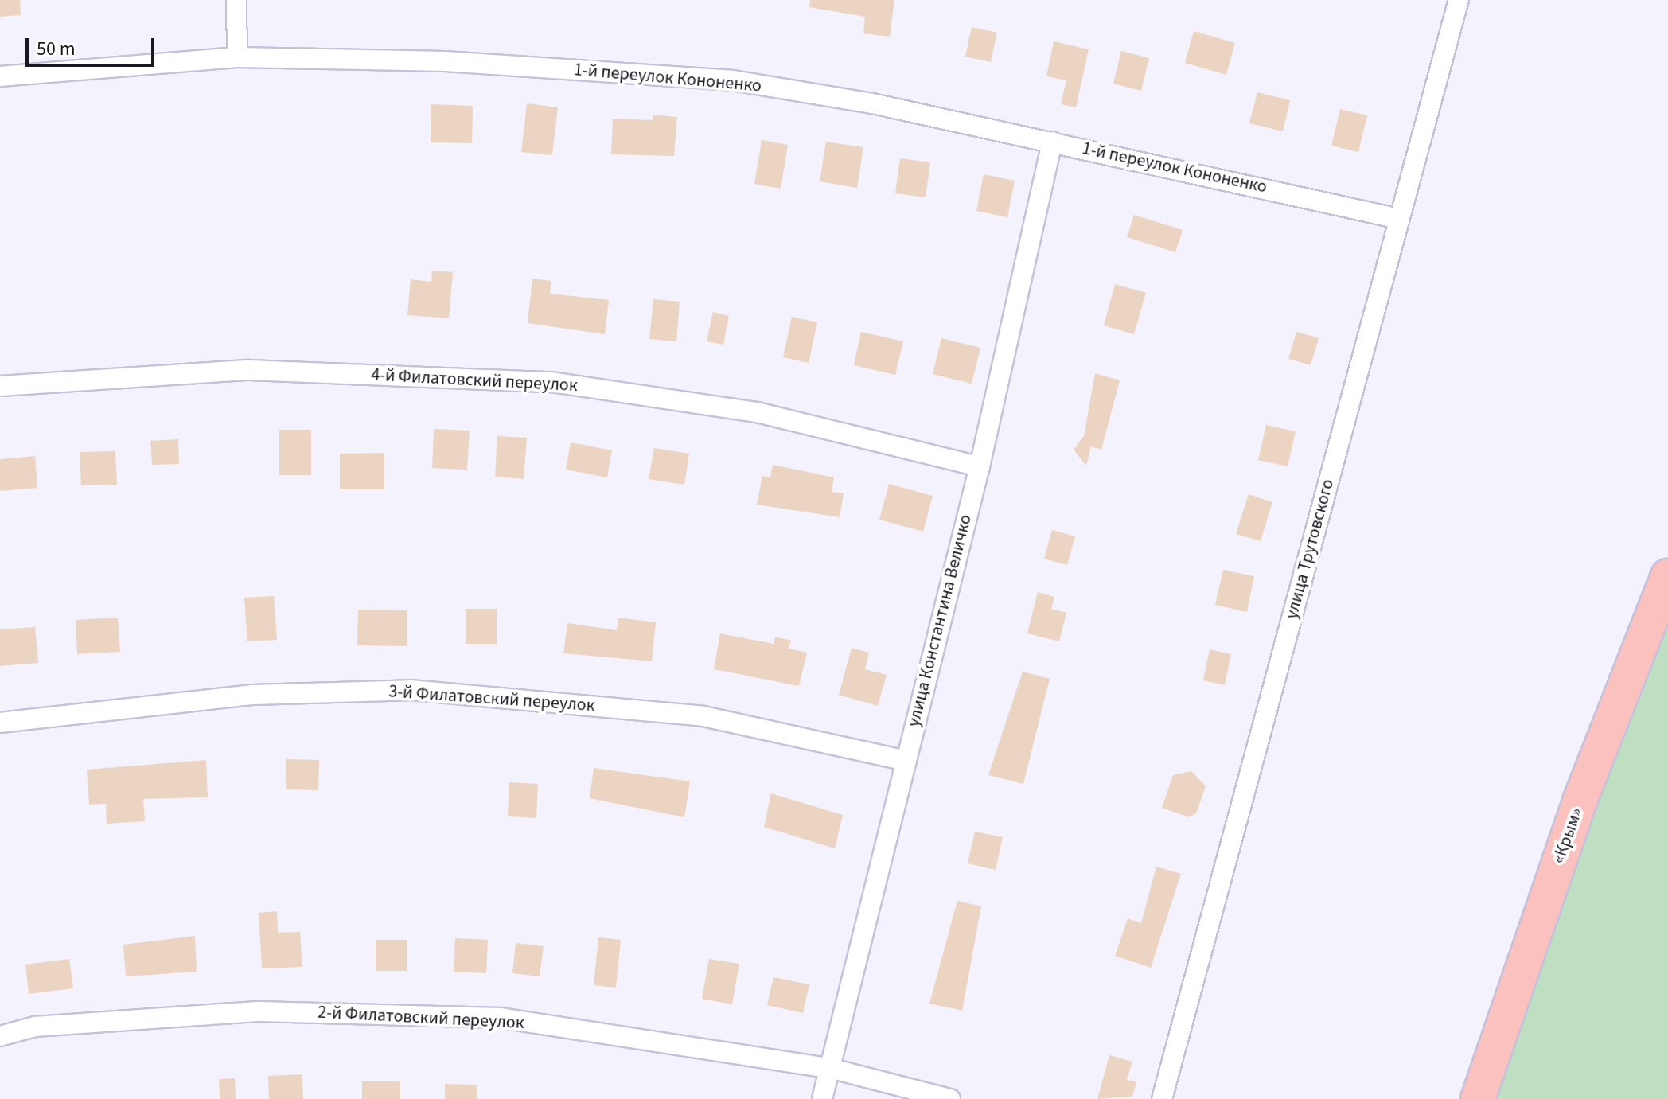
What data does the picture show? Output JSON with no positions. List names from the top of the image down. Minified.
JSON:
{"streets":{"highway":["«Крым»"],"street":["1-й переулок Кононенко","4-й Филатовский переулок","улица Трутовского","улица Константина Величко","3-й Филатовский переулок","2-й Филатовский переулок"]},"crossings":[["1-й переулок Кононенко","улица Трутовского"],["1-й переулок Кононенко","улица Константина Величко"],["4-й Филатовский переулок","улица Константина Величко"],["улица Константина Величко","3-й Филатовский переулок"],["улица Константина Величко","2-й Филатовский переулок"]],"scale_bar":"50 m"}
